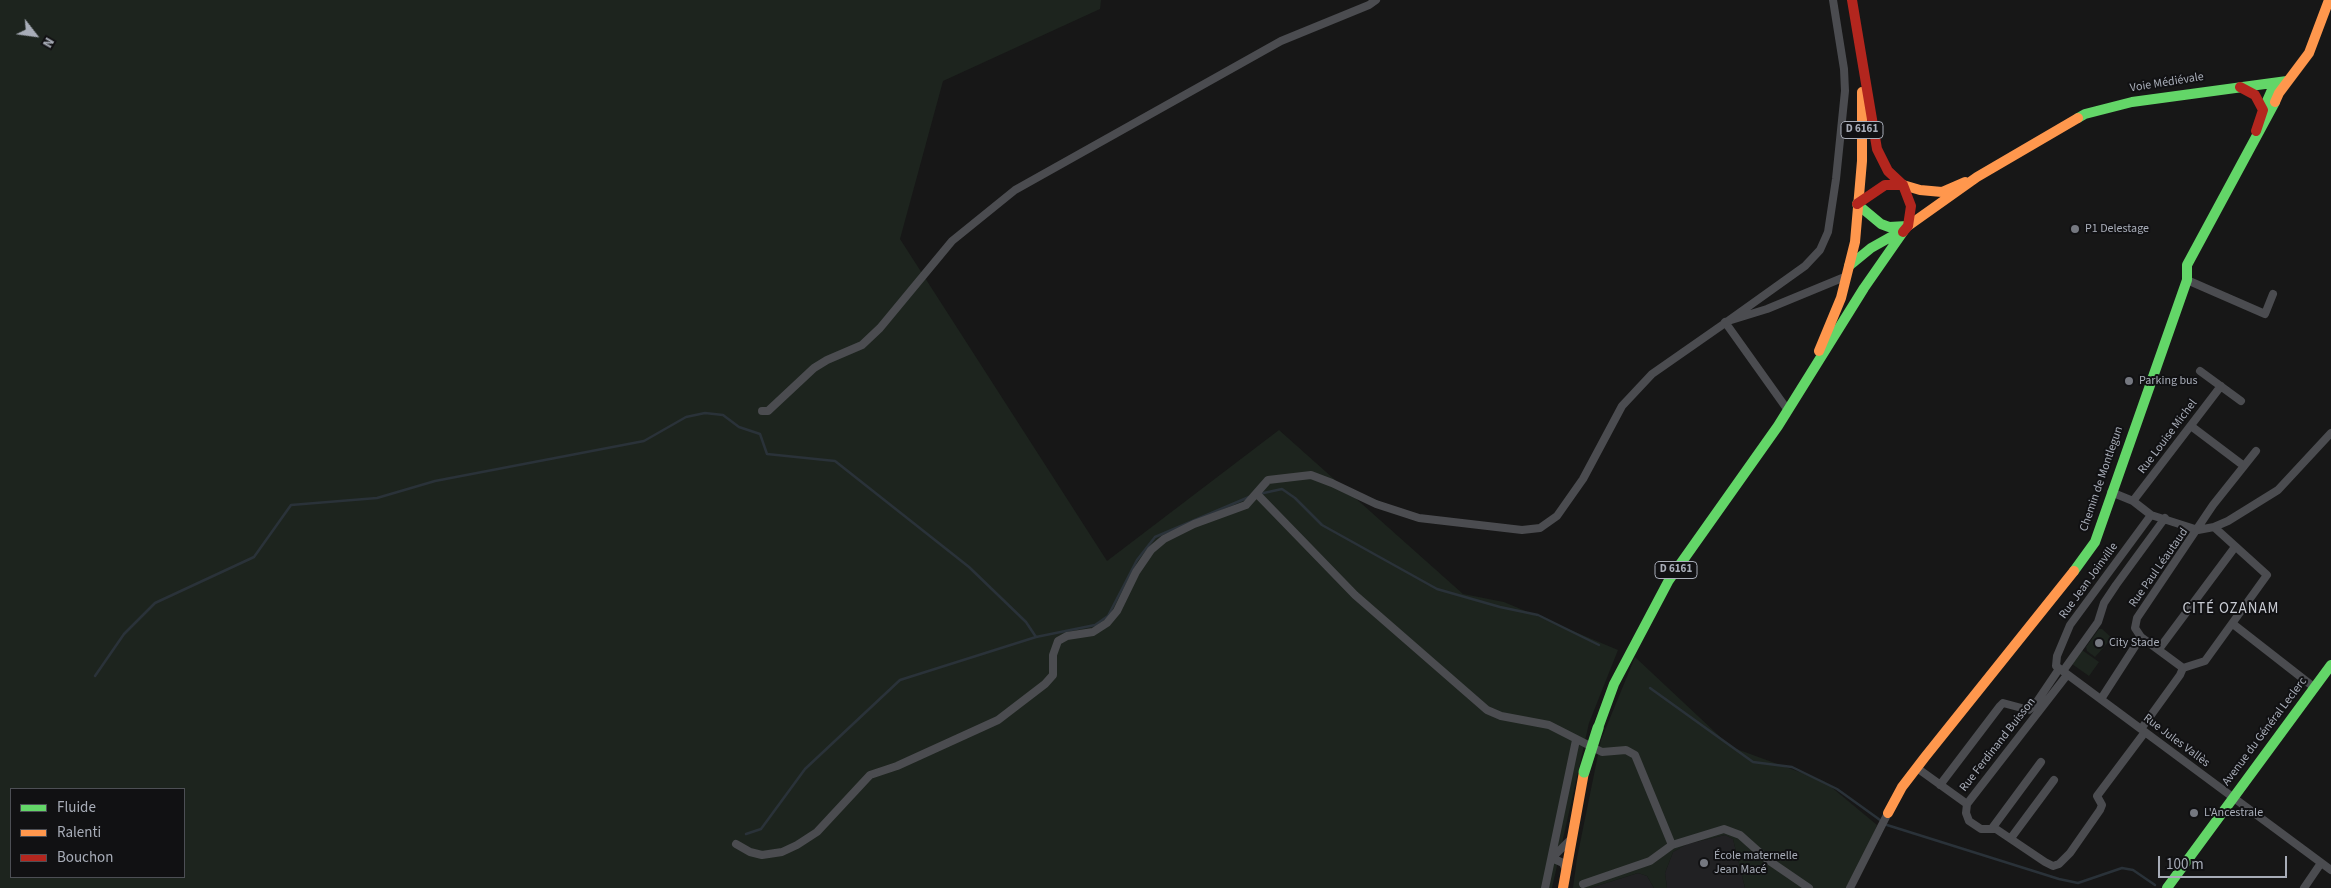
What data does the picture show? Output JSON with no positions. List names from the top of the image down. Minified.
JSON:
{"streets":{"main road":["Voie Médiévale","D 6161","Chemin de Montlegun","Avenue du Général Leclerc"],"street":["Rue Louise Michel","Rue Paul Léautaud","Rue Jean Joinville","Rue Jules Vallès","Rue Ferdinand Buisson"]},"crossings":[["Voie Médiévale","Chemin de Montlegun"],["Chemin de Montlegun","Rue Ferdinand Buisson"],["Rue Jean Joinville","Rue Jules Vallès"],["Rue Jean Joinville","Rue Ferdinand Buisson"],["Avenue du Général Leclerc","Rue Jules Vallès"],["Rue Jules Vallès","Rue Ferdinand Buisson"]],"districts":["CITÉ OZANAM"],"places":["P1 Delestage","Parking bus","City Stade","L'Ancestrale","École maternelle Jean Macé"],"legend":["Fluide","Ralenti","Bouchon"],"scale_bar":"100 m","north":"bottom right"}
